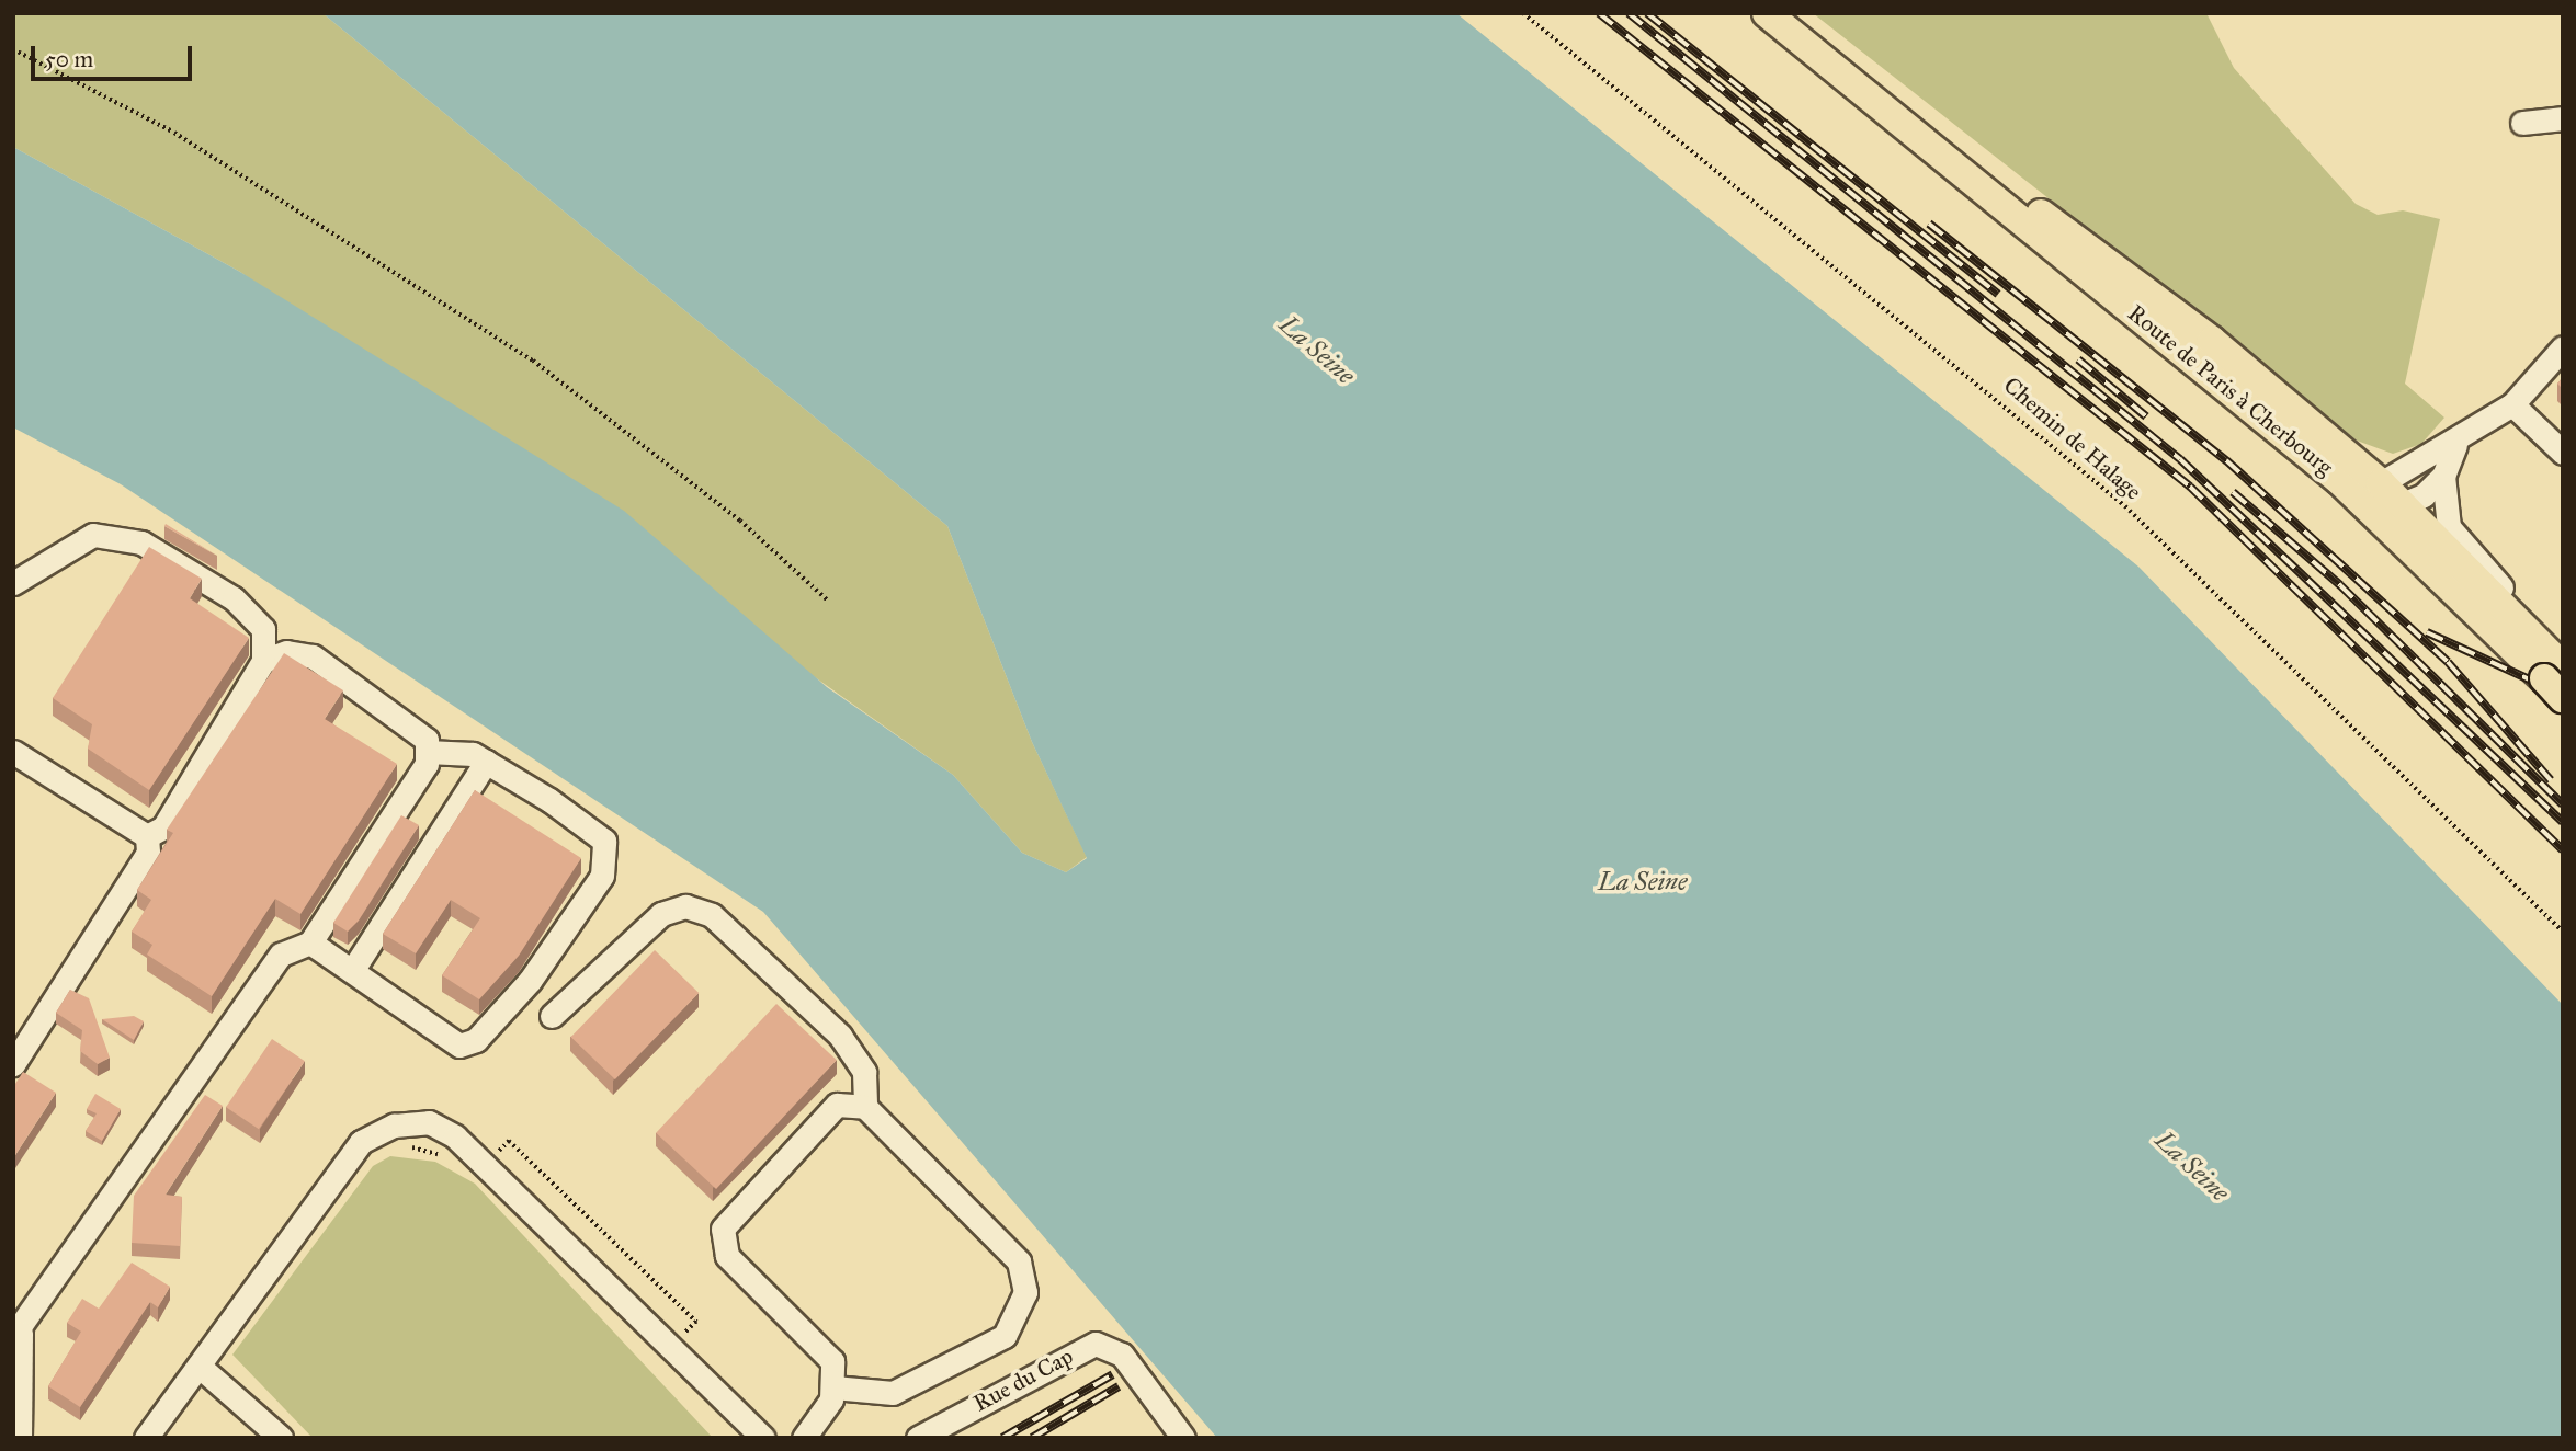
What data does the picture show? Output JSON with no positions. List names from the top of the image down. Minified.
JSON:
{"streets":{"main road":["Route de Paris à Cherbourg"],"street":["Rue du Cap"],"path":["Chemin de Halage"]},"water":["La Seine"],"scale_bar":"50 m"}
